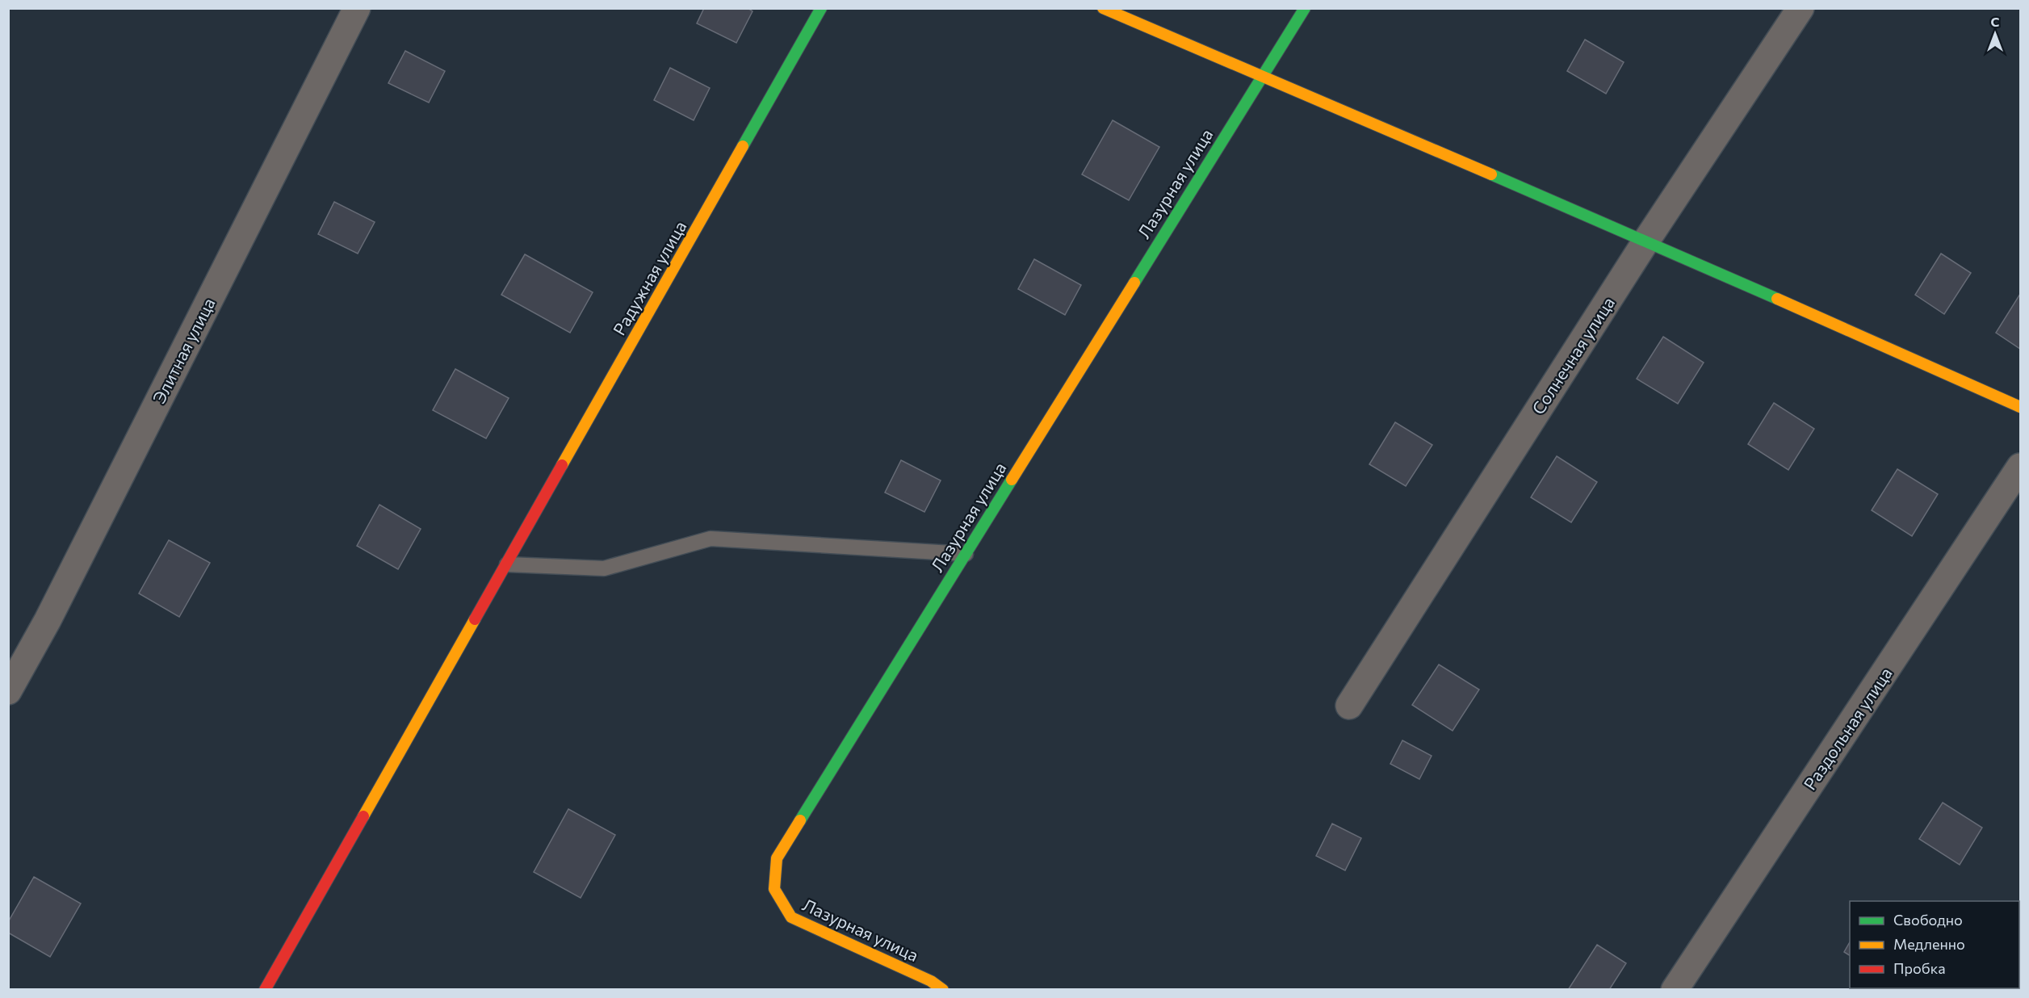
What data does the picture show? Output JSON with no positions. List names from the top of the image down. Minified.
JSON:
{"streets":{"street":["Лазурная улица","Радужная улица","Элитная улица","Солнечная улица","Раздольная улица"]},"legend":["Свободно","Медленно","Пробка"],"north":"top"}
